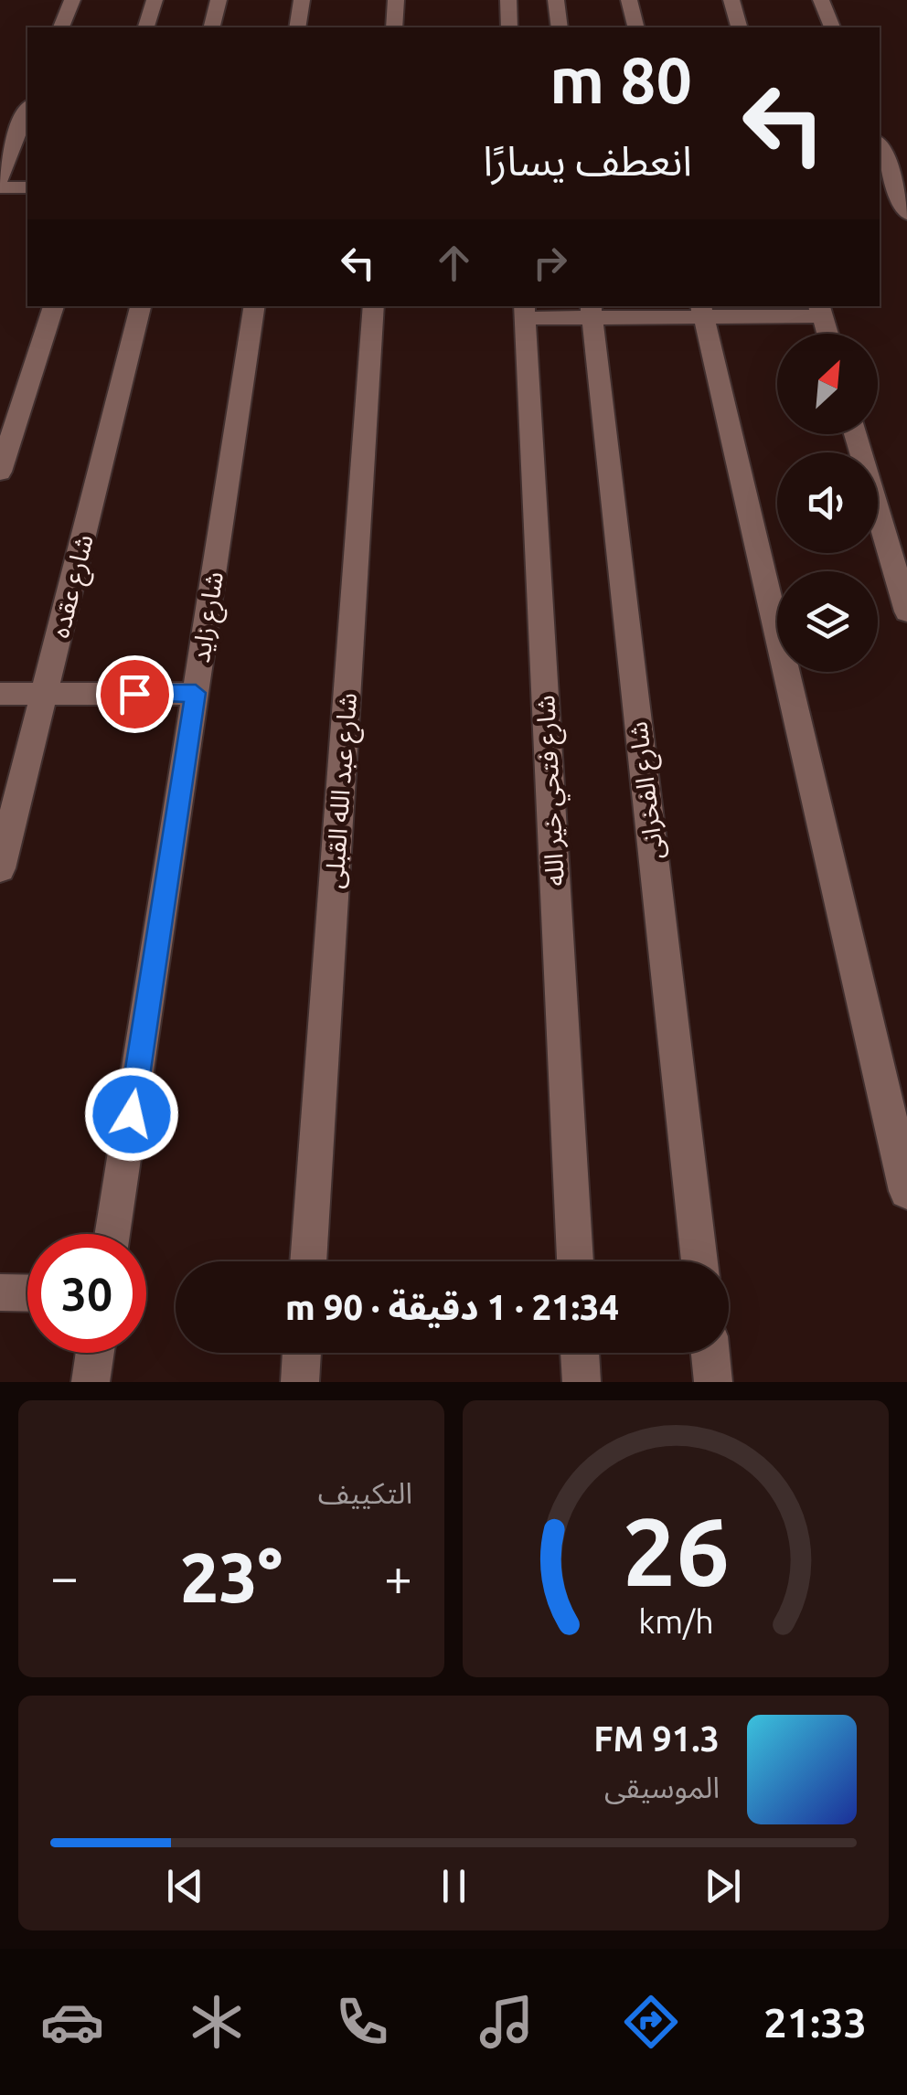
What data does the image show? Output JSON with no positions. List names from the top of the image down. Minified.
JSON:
{"streets":{"street":["شارع عقده","شارع زايد","شارع عبد الله القبلى","شارع فتحي خير الله","شارع الفخرانى"]},"north":"top right","page":{"turn":["80 m","انعطف يسارًا"],"limit":"30","trip":"21:34 · 1 دقيقة · 90 m","tile":"التكييف","heat":["−","23°","+"],"song":["91.3 FM","الموسيقى"],"tabs":"21:33","gauge":["26","km/h"]}}
